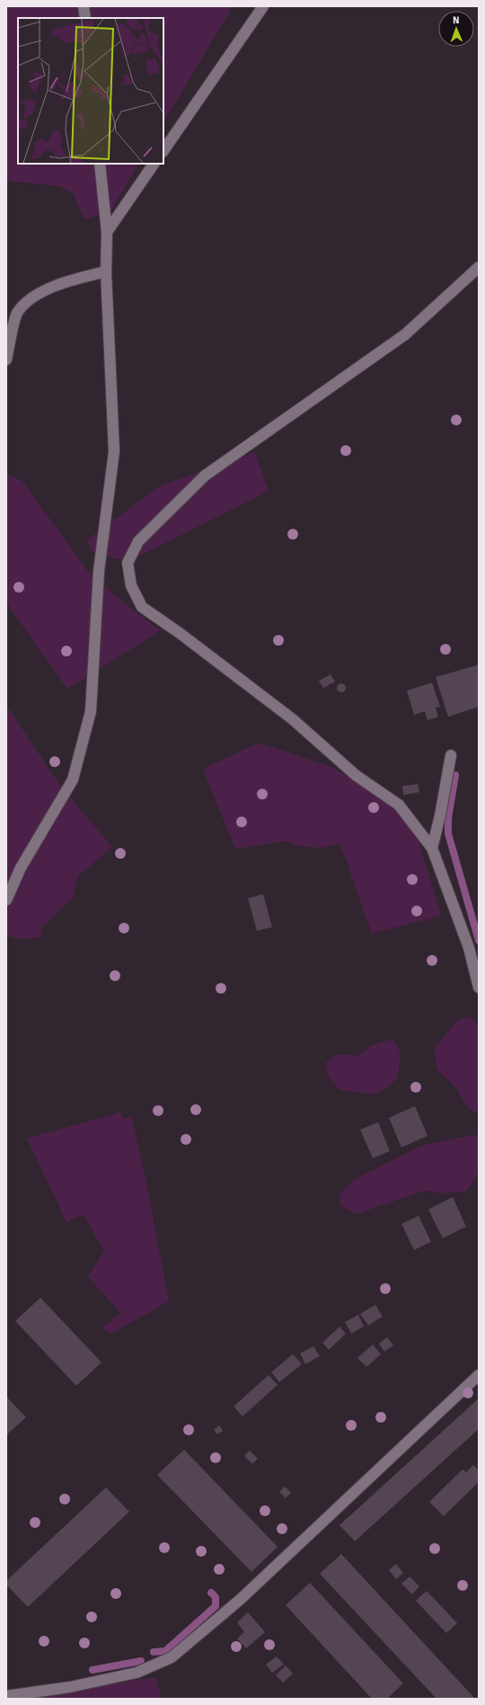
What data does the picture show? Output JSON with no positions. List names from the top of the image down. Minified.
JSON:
{"north":"top"}
